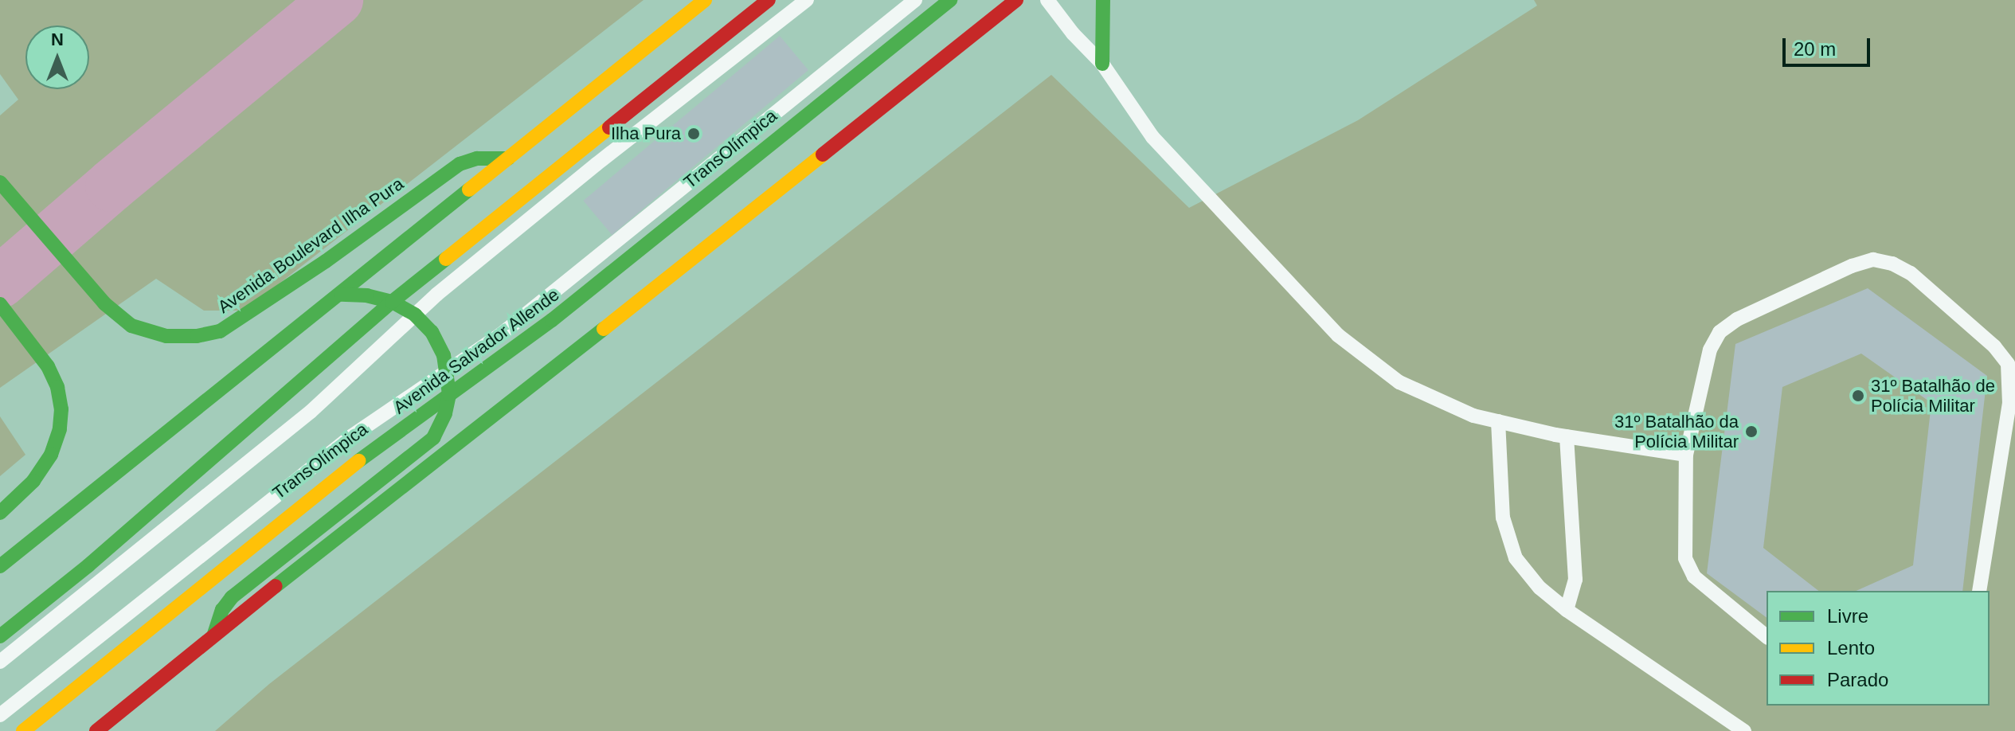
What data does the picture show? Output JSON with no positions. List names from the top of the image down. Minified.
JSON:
{"streets":{"main road":["Avenida Boulevard Ilha Pura","Avenida Salvador Allende"],"lane":["TransOlímpica"]},"places":["Ilha Pura","31º Batalhão de Polícia Militar","31º Batalhão da Polícia Militar"],"legend":["Livre","Lento","Parado"],"scale_bar":"20 m","north":"top"}
